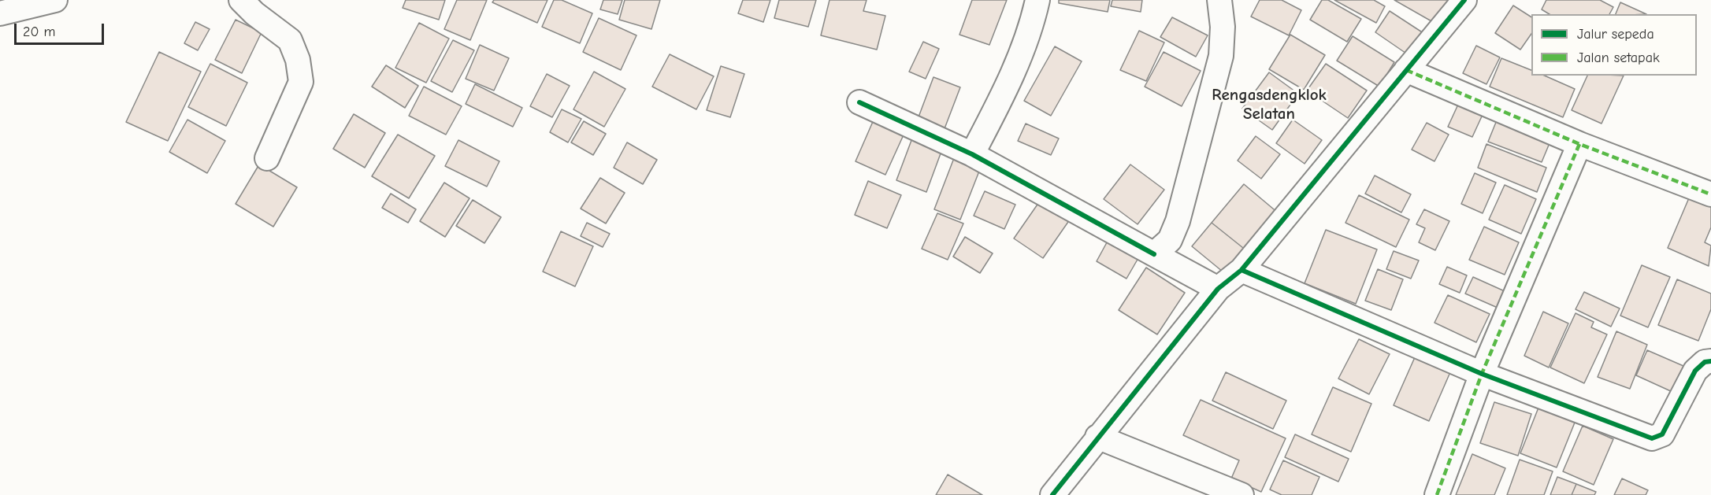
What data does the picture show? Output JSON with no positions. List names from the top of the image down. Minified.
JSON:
{"districts":["Rengasdengklok Selatan"],"legend":["Jalur sepeda","Jalan setapak"],"scale_bar":"20 m"}
